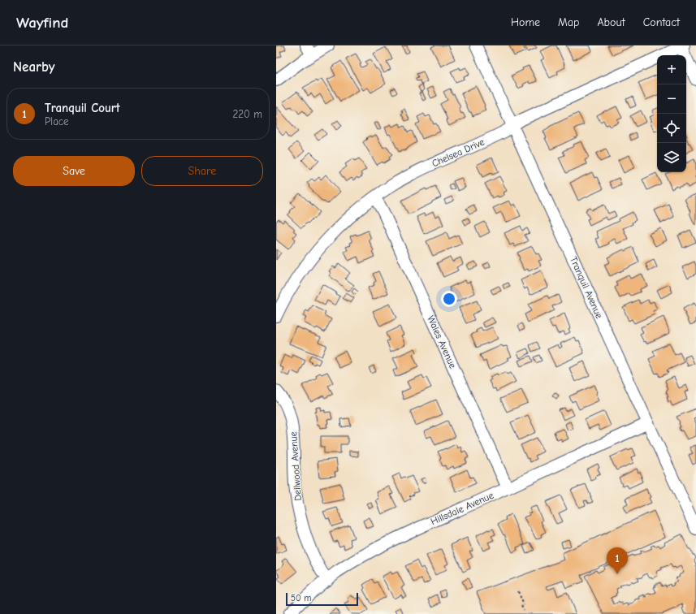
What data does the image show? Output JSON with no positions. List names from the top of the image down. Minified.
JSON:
{"streets":{"street":["Chelsea Drive","Tranquil Avenue","Wales Avenue","Dellwood Avenue","Hillsdale Avenue"]},"crossings":[["Chelsea Drive","Tranquil Avenue"],["Chelsea Drive","Wales Avenue"],["Tranquil Avenue","Hillsdale Avenue"],["Wales Avenue","Hillsdale Avenue"],["Dellwood Avenue","Hillsdale Avenue"]],"scale_bar":"50 m","page":{"header":"Wayfind","nav":["Home","Map","About","Contact"],"heading":"Nearby","map_buttons":["+","−"],"list":[{"mark":"1","name":"Tranquil Court","note":"Place","value":"220 m"}],"buttons":["Save","Share"],"pins":"1","scale":"50 m"}}
